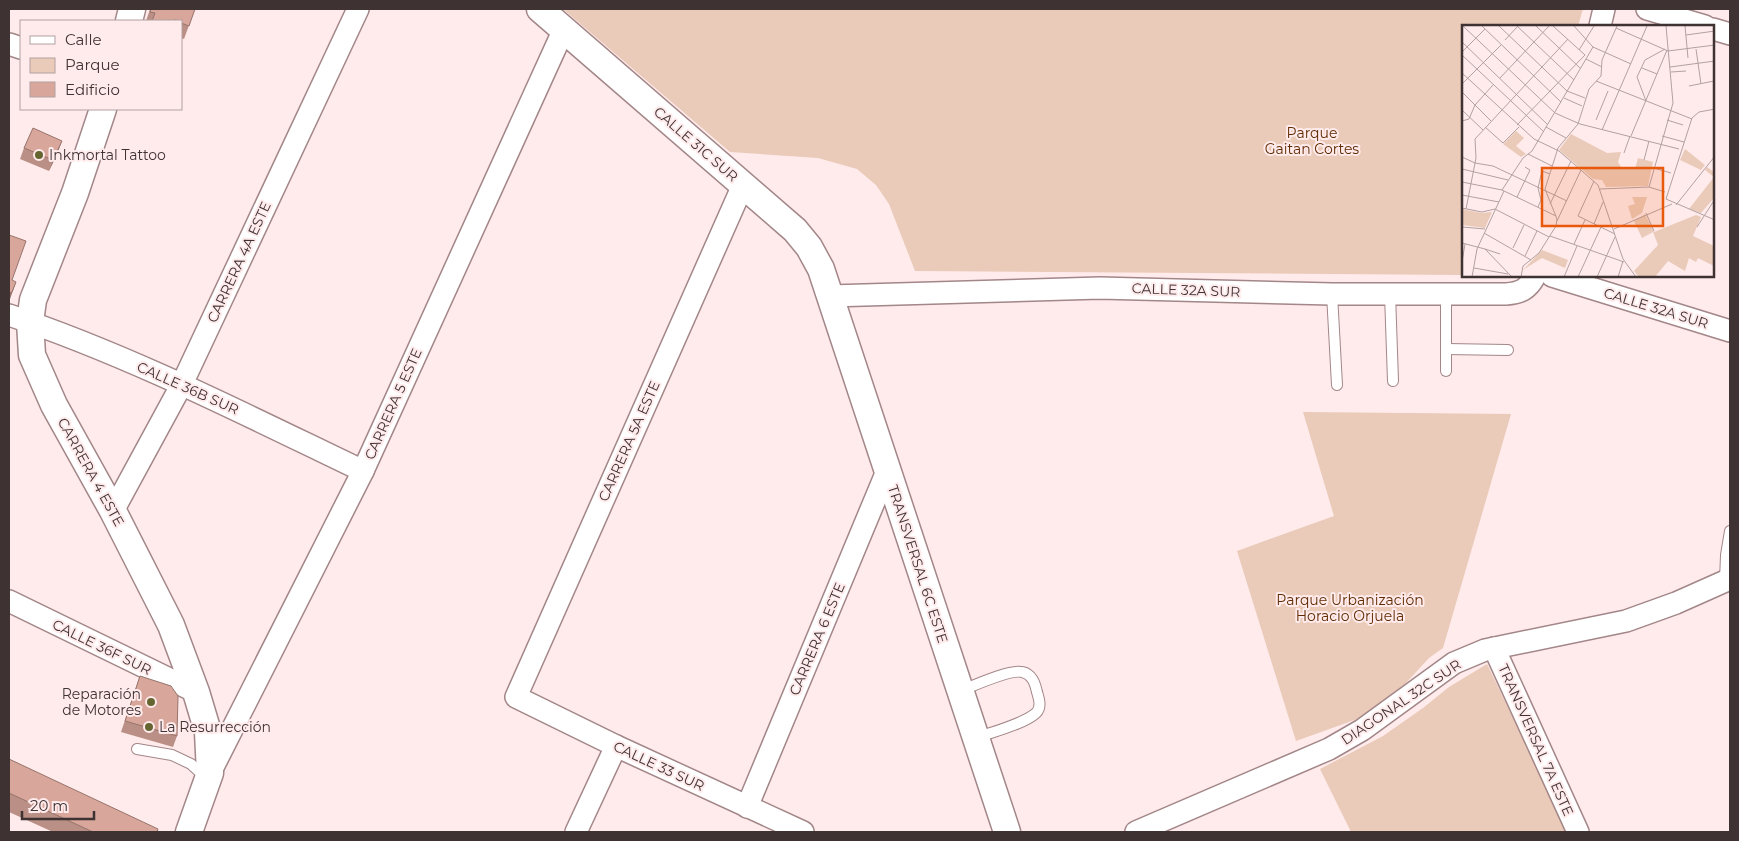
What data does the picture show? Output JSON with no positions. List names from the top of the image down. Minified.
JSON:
{"streets":{"street":["CALLE 31C SUR","CARRERA 4A ESTE","CALLE 32A SUR","CALLE 36B SUR","CARRERA 5 ESTE","CARRERA 5A ESTE","CARRERA 4 ESTE","TRANSVERSAL 6C ESTE","CARRERA 6 ESTE","CALLE 36F SUR","DIAGONAL 32C SUR","TRANSVERSAL 7A ESTE","CALLE 33 SUR"]},"crossings":[["CALLE 31C SUR","CALLE 32A SUR"],["CALLE 31C SUR","CARRERA 5 ESTE"],["CALLE 31C SUR","CARRERA 5A ESTE"],["CALLE 31C SUR","TRANSVERSAL 6C ESTE"],["CARRERA 4A ESTE","CALLE 36B SUR"],["CARRERA 4A ESTE","CARRERA 4 ESTE"],["CALLE 32A SUR","TRANSVERSAL 6C ESTE"],["CALLE 36B SUR","CARRERA 5 ESTE"],["CALLE 36B SUR","CARRERA 4 ESTE"],["CARRERA 5 ESTE","CARRERA 4 ESTE"],["CARRERA 5A ESTE","CALLE 33 SUR"],["CARRERA 4 ESTE","CALLE 36F SUR"],["TRANSVERSAL 6C ESTE","CARRERA 6 ESTE"],["CARRERA 6 ESTE","CALLE 33 SUR"],["DIAGONAL 32C SUR","TRANSVERSAL 7A ESTE"]],"parks":["Parque Gaitan Cortes","Parque Urbanización Horacio Orjuela"],"places":["Inkmortal Tattoo","Reparación de Motores","La Resurrección"],"legend":["Calle","Parque","Edificio"],"scale_bar":"20 m"}
